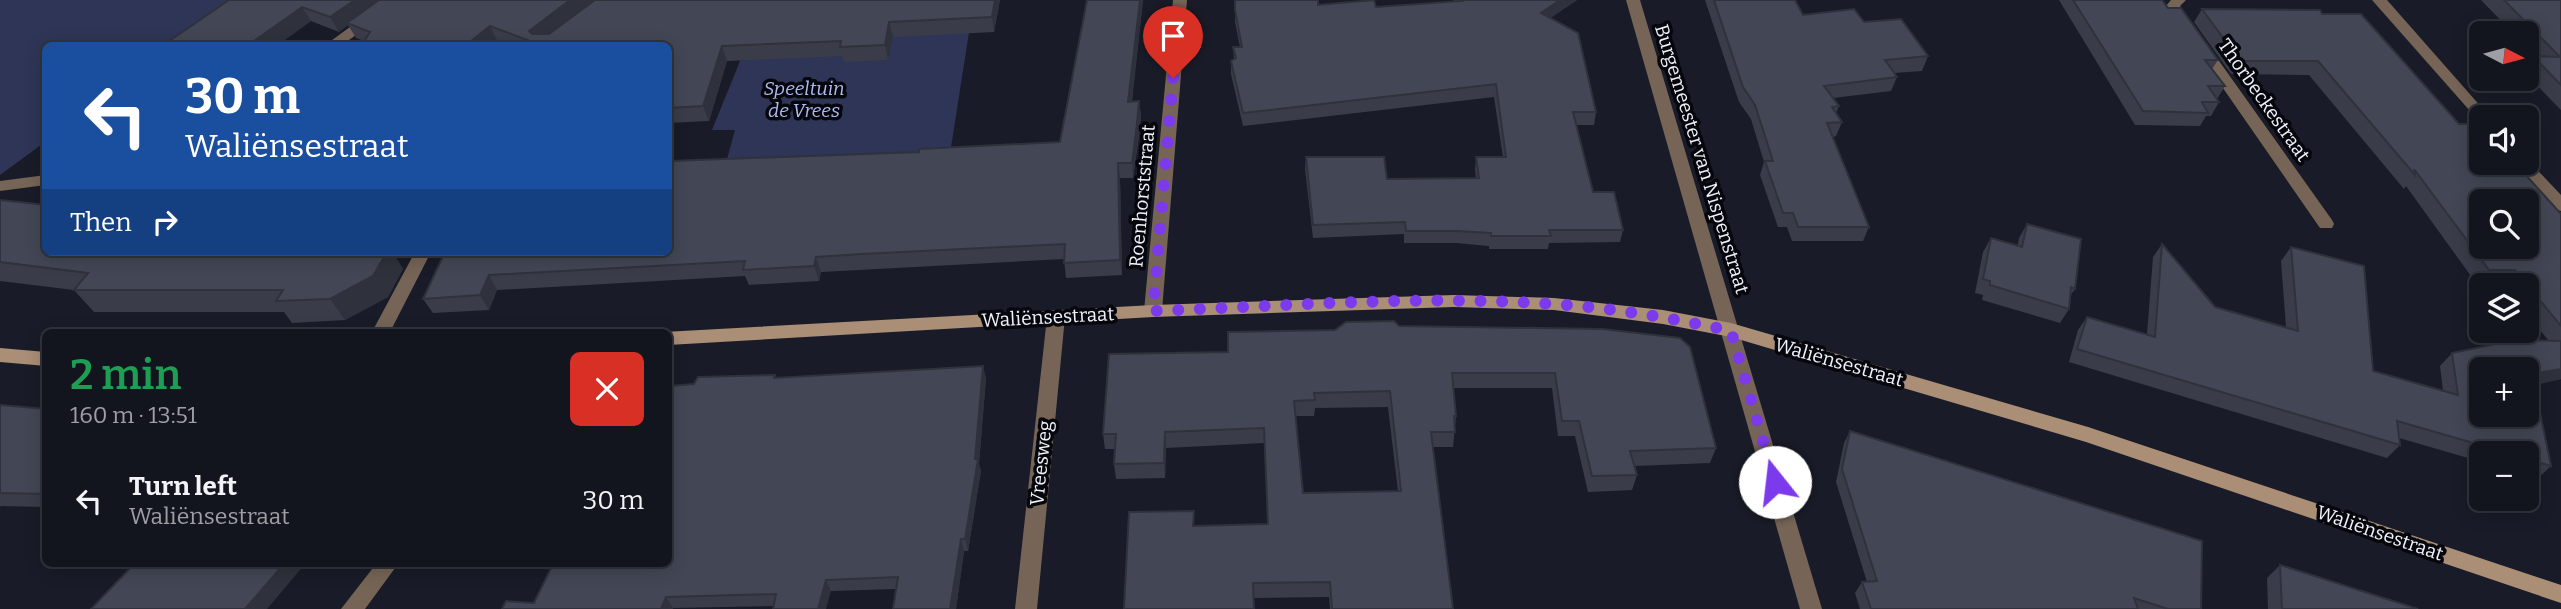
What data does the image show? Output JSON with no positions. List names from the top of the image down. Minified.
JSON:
{"streets":{"street":["Thorbeckestraat","Burgemeester van Nispenstraat","Roenhorststraat","Waliënsestraat","Vreesweg"]},"crossings":[["Burgemeester van Nispenstraat","Waliënsestraat"],["Roenhorststraat","Waliënsestraat"],["Waliënsestraat","Vreesweg"]],"parks":["Speeltuin de Vrees"],"north":"right","page":{"map_buttons":["+","−"],"turn":["30 m","Waliënsestraat"],"then":"Then","heading":["2 min","160 m · 13:51"],"list":[{"name":"Turn left","note":"Waliënsestraat","value":"30 m"}]}}
